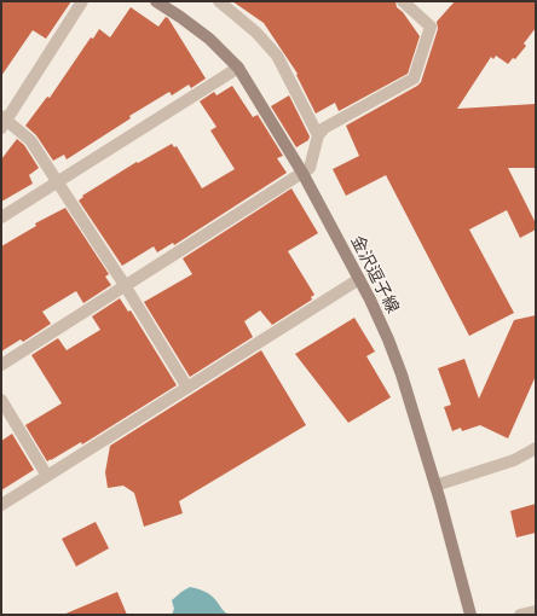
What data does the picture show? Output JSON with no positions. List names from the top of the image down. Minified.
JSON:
{"streets":{"main road":["金沢逗子線"]}}
